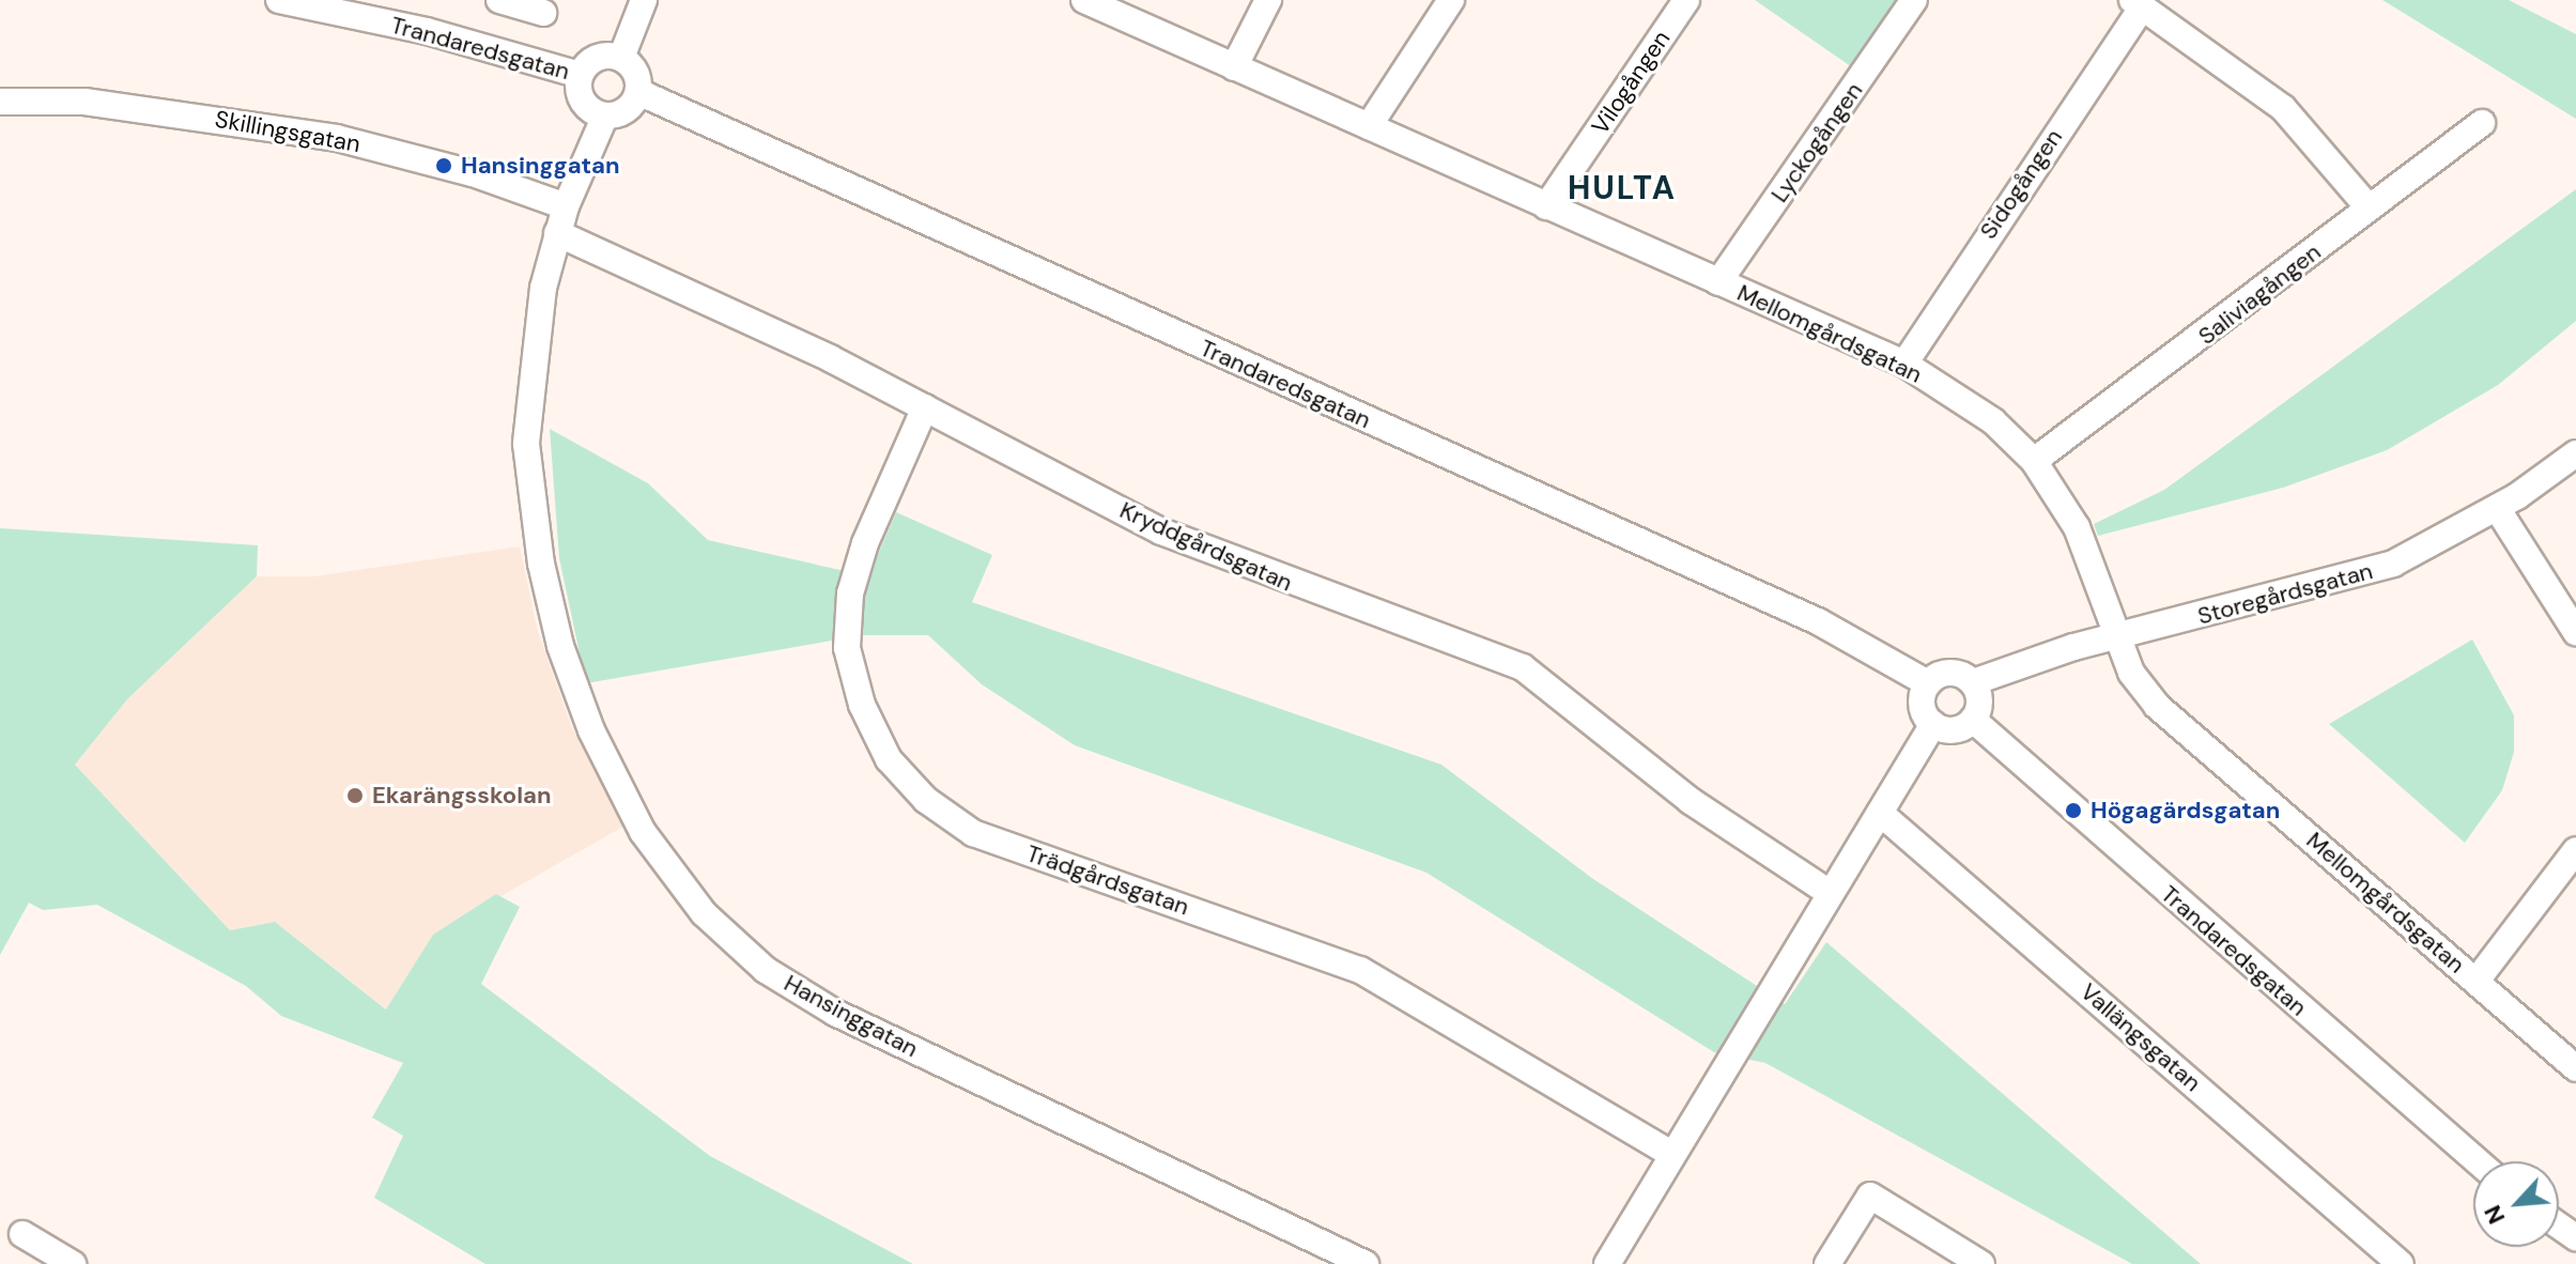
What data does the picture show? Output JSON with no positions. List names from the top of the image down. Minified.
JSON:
{"streets":{"street":["Trandaredsgatan","Vilogången","Skillingsgatan","Lyckogången","Sidogången","Saliviagången","Mellomgårdsgatan","Kryddgårdsgatan","Storegårdsgatan","Trädgårdsgatan","Hansinggatan","Vallängsgatan"]},"crossings":[["Trandaredsgatan","Storegårdsgatan"],["Trandaredsgatan","Hansinggatan"],["Vilogången","Mellomgårdsgatan"],["Skillingsgatan","Hansinggatan"],["Lyckogången","Mellomgårdsgatan"],["Sidogången","Mellomgårdsgatan"],["Saliviagången","Mellomgårdsgatan"],["Mellomgårdsgatan","Storegårdsgatan"],["Kryddgårdsgatan","Trädgårdsgatan"],["Kryddgårdsgatan","Hansinggatan"]],"districts":["HULTA"],"places":["Hansinggatan","Ekarängsskolan","Högagärdsgatan"],"north":"bottom left"}
